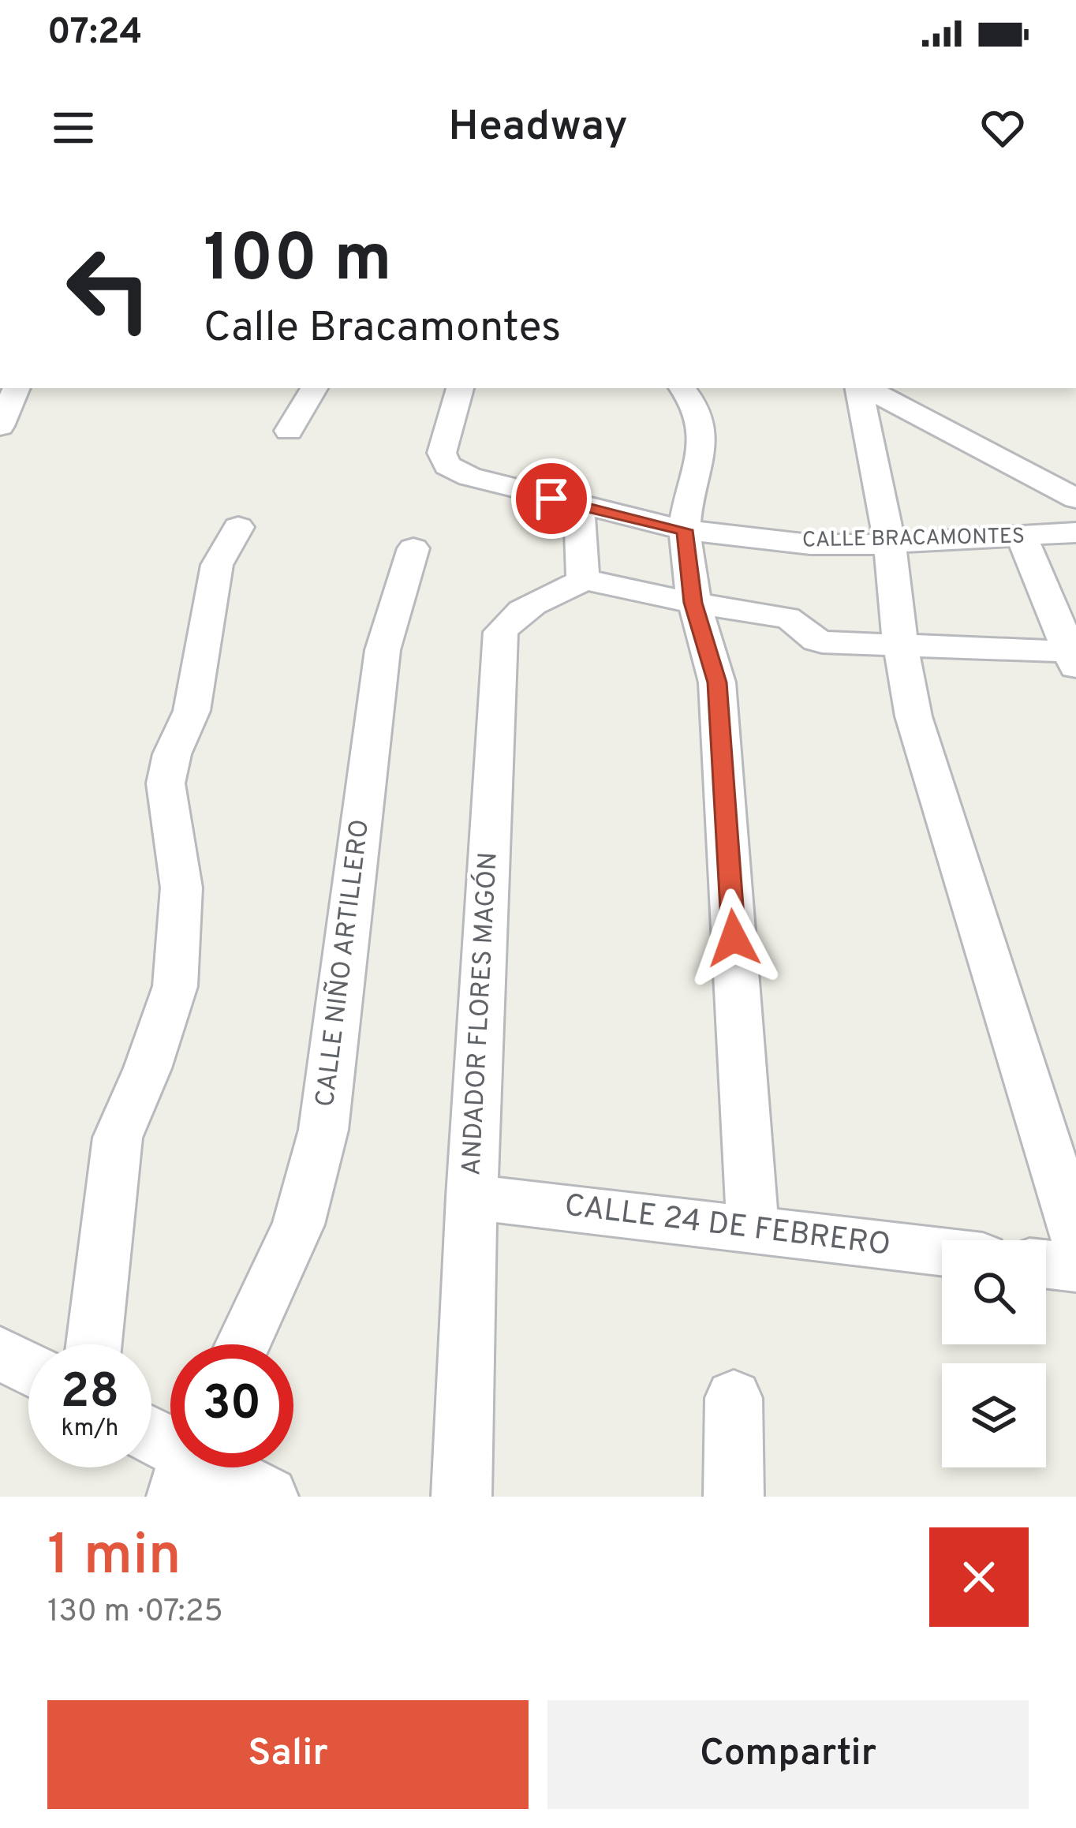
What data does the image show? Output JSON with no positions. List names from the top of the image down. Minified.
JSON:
{"streets":{"street":["CALLE BRACAMONTES","CALLE NIÑO ARTILLERO","ANDADOR FLORES MAGÓN","CALLE 24 DE FEBRERO"]},"crossings":[["ANDADOR FLORES MAGÓN","CALLE 24 DE FEBRERO"]],"page":{"status":"07:24","header":"Headway","turn":["100 m","Calle Bracamontes"],"speed":"28 km/h","limit":"30","heading":["1 min","130 m · 07:25"],"buttons":["Salir","Compartir"]}}
